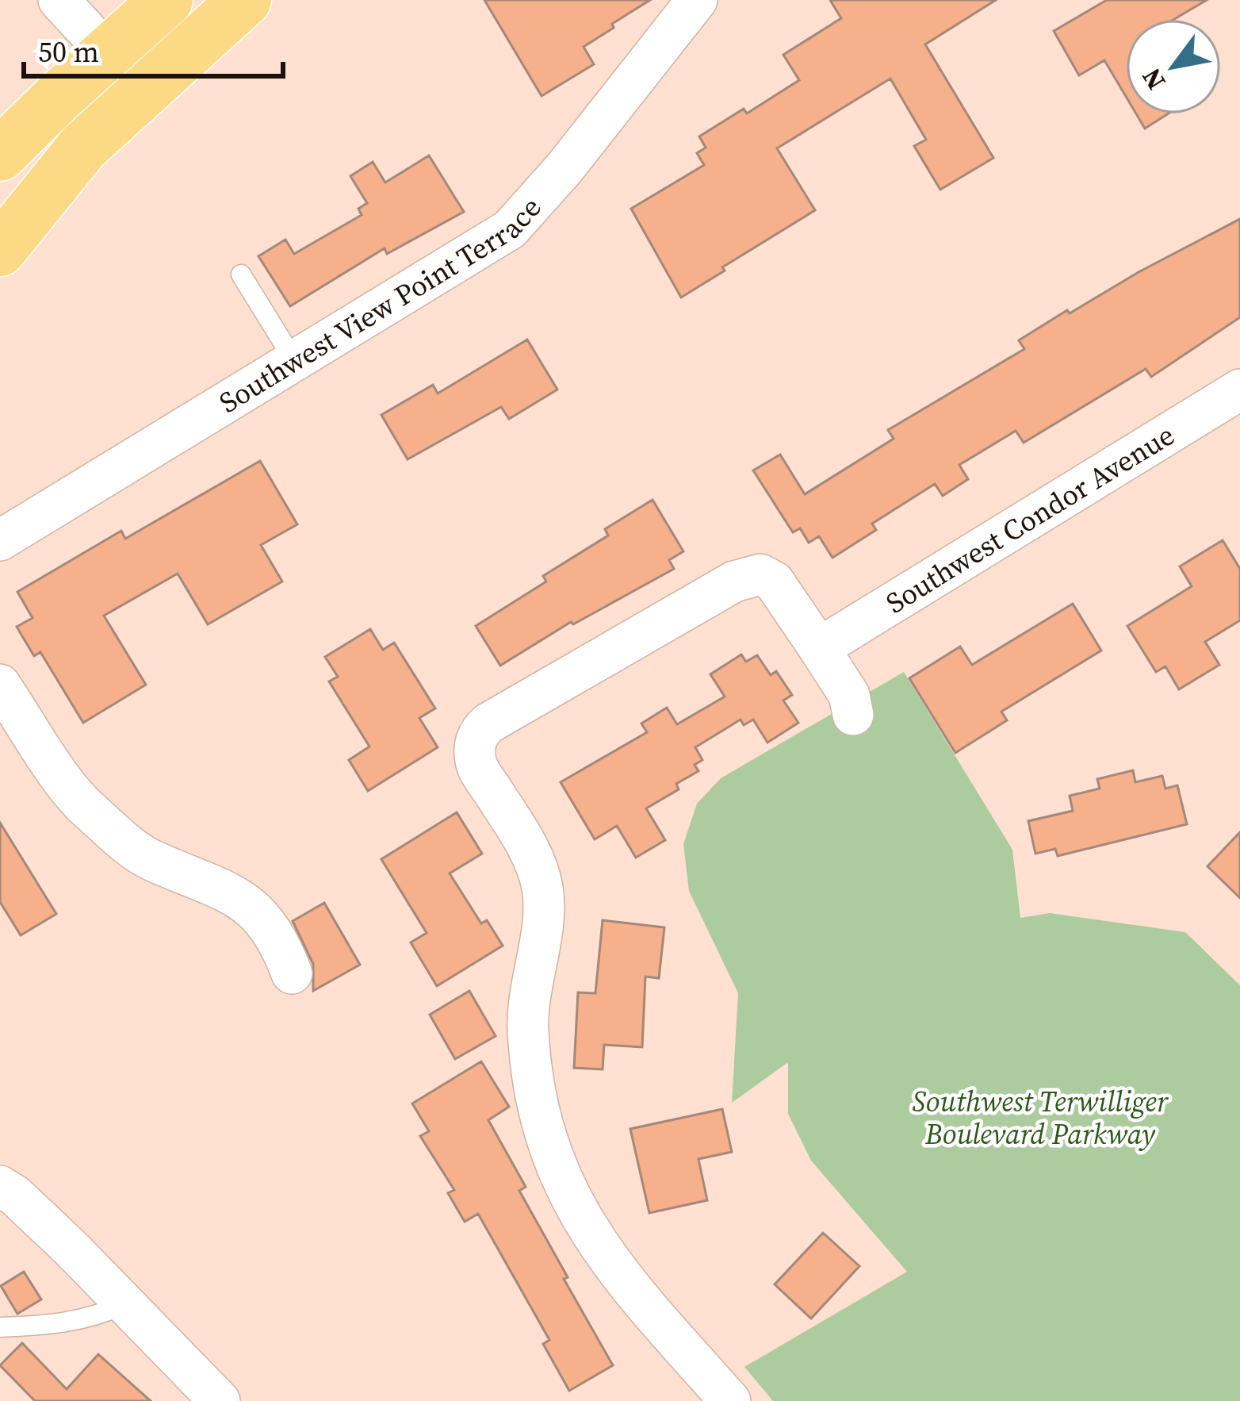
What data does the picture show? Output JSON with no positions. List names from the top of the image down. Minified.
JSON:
{"streets":{"street":["Southwest View Point Terrace","Southwest Condor Avenue"]},"parks":["Southwest Terwilliger Boulevard Parkway"],"scale_bar":"50 m","north":"bottom left"}
